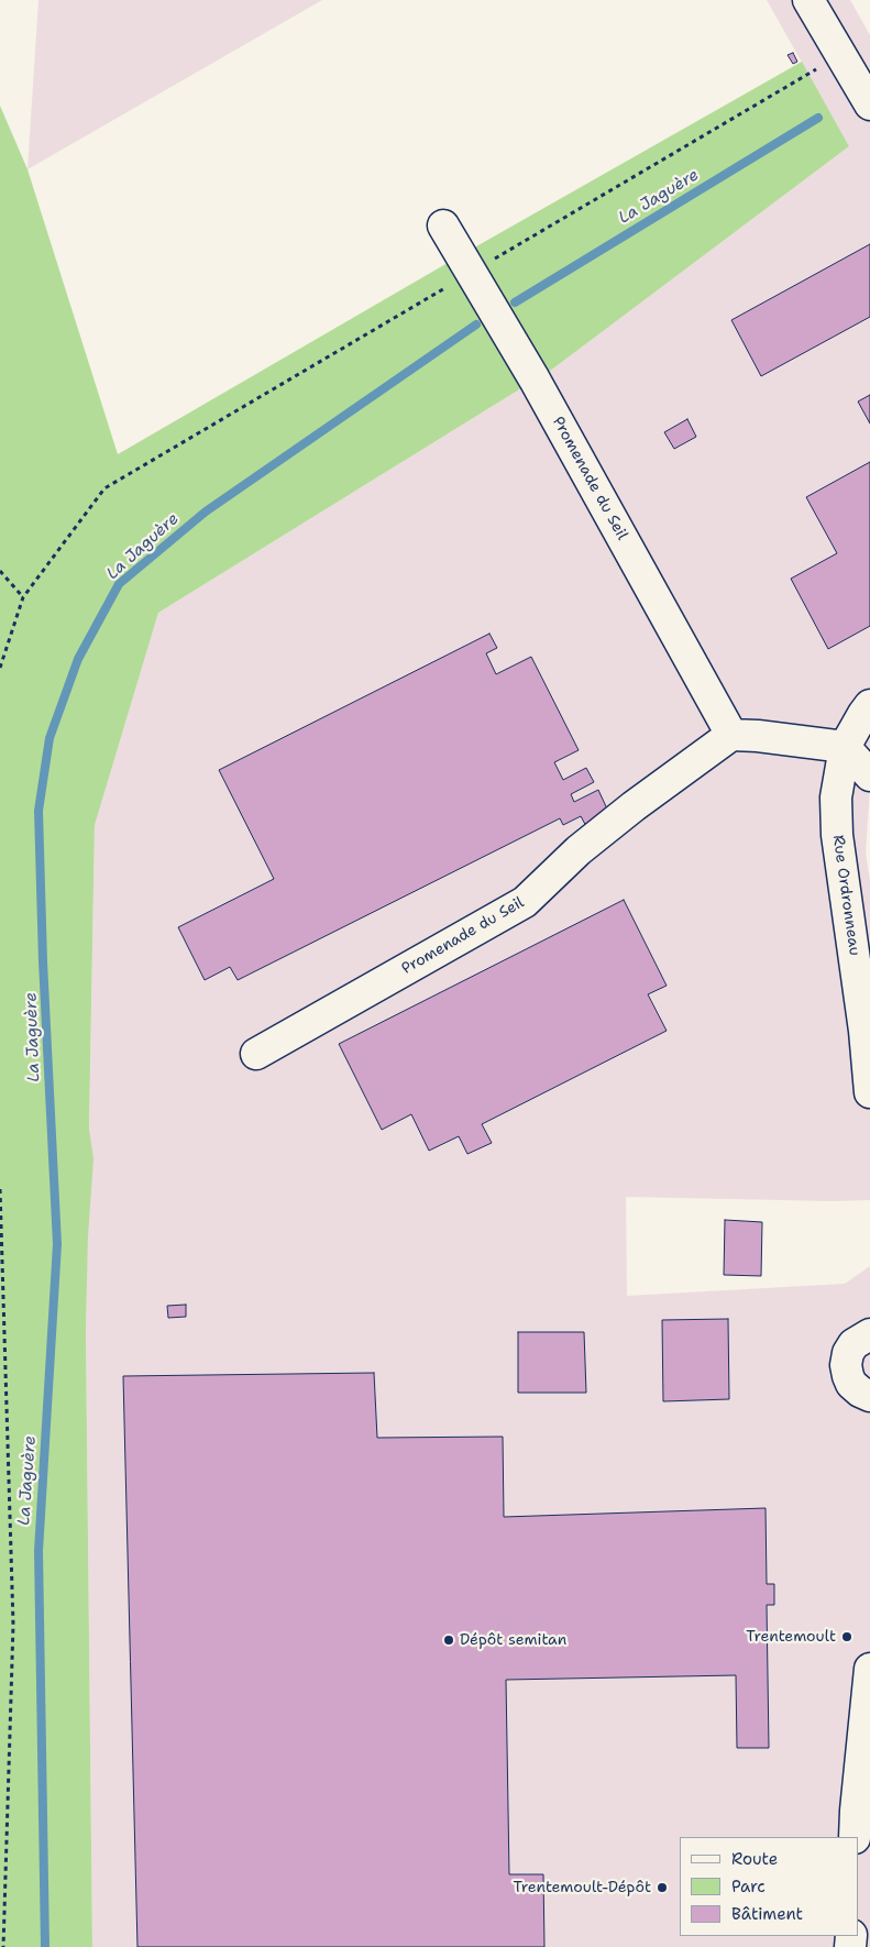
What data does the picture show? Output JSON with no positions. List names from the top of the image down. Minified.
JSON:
{"streets":{"street":["Promenade du Seil","Rue Ordronneau"]},"water":["La Jaguère"],"places":["Trentemoult","Dépôt semitan","Trentemoult-Dépôt"],"legend":["Route","Parc","Bâtiment"]}
